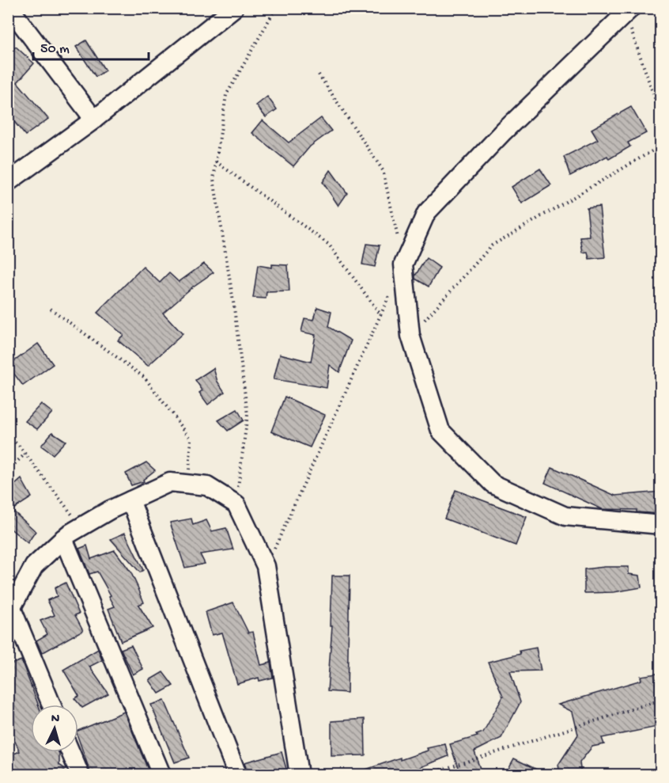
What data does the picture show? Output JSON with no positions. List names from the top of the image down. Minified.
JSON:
{"scale_bar":"50 m","north":"top"}
